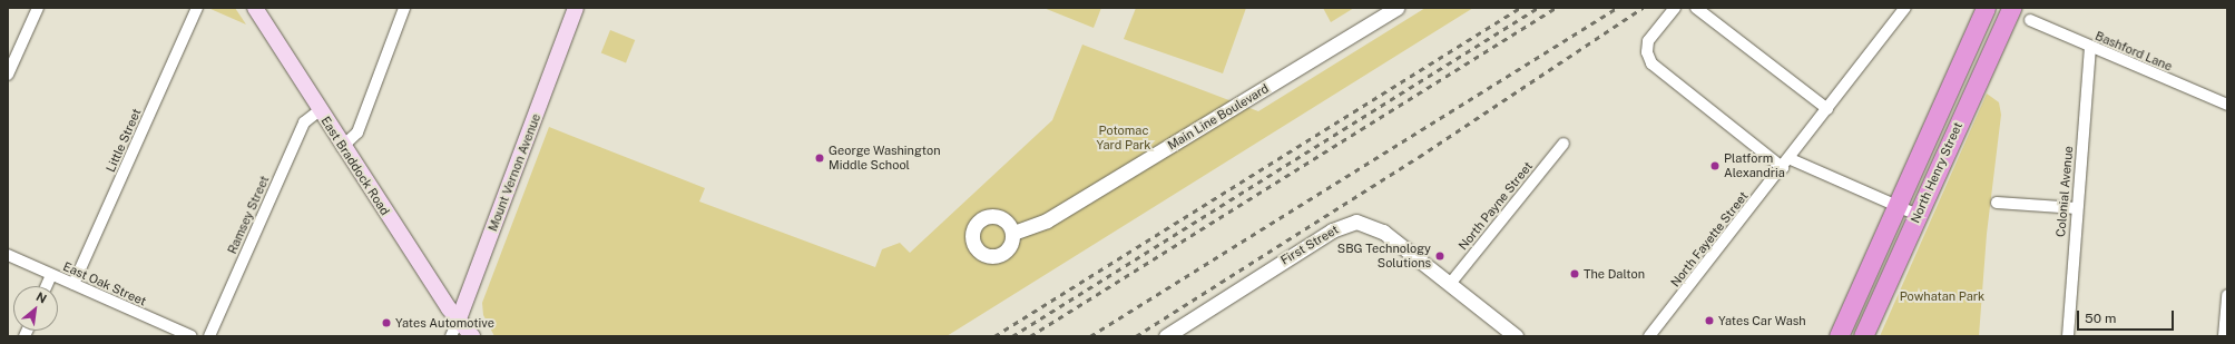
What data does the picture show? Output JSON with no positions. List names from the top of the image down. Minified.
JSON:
{"streets":{"highway":["North Henry Street"],"main road":["East Braddock Road","Mount Vernon Avenue"],"street":["Bashford Lane","Main Line Boulevard","Little Street","Colonial Avenue","North Payne Street","Ramsey Street","North Fayette Street","First Street","East Oak Street"]},"crossings":[["Bashford Lane","Colonial Avenue"],["Little Street","East Oak Street"],["East Braddock Road","Mount Vernon Avenue"],["East Braddock Road","Ramsey Street"],["North Payne Street","First Street"]],"parks":["Potomac Yard Park","Powhatan Park"],"places":["George Washington Middle School","Platform Alexandria","SBG Technology Solutions","The Dalton","Yates Car Wash","Yates Automotive"],"scale_bar":"50 m","north":"top right"}
